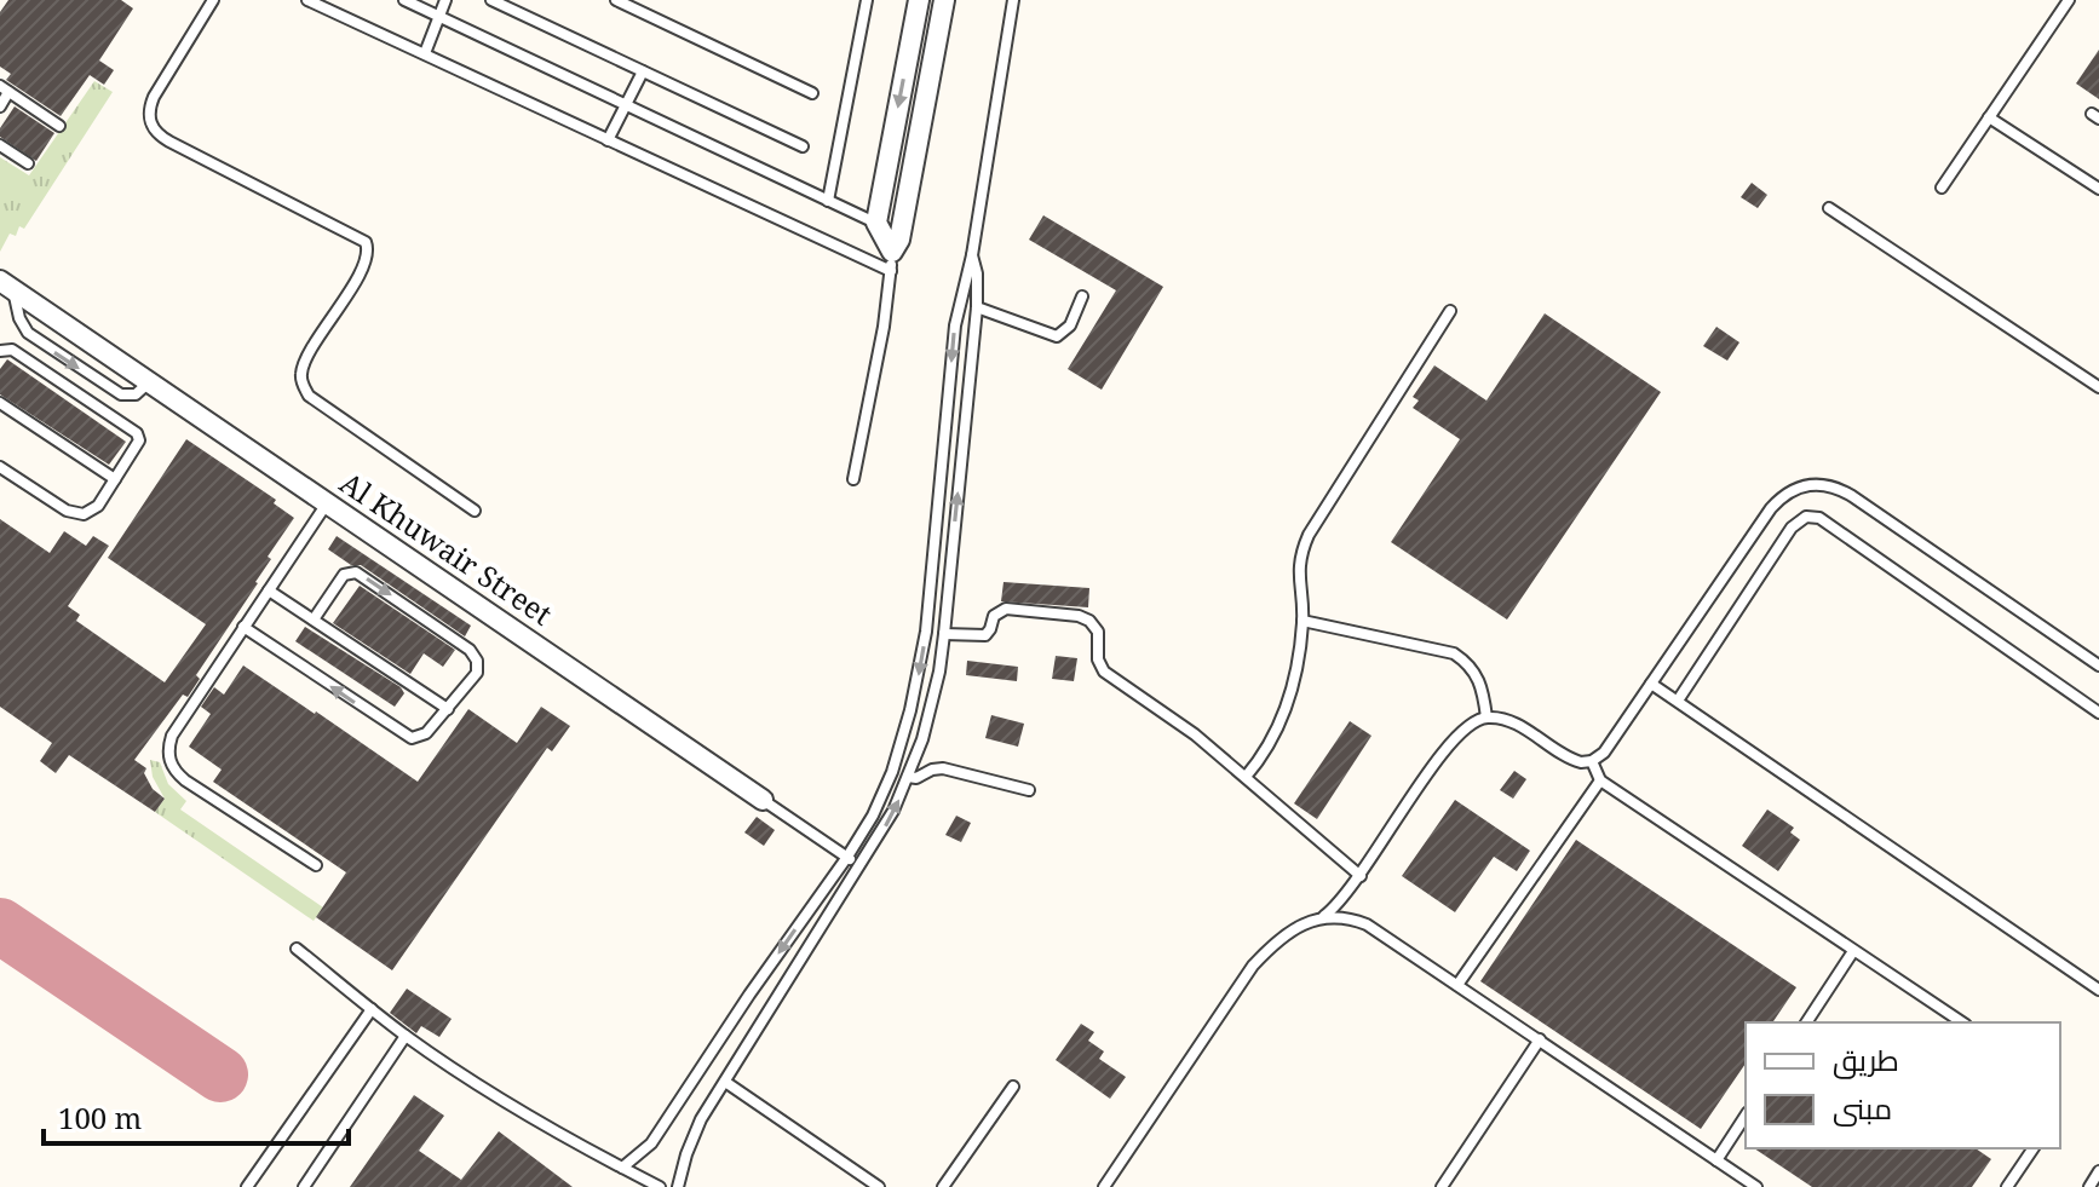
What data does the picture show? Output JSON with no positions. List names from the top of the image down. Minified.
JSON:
{"streets":{"street":["Al Khuwair Street"]},"legend":["طريق","مبنى"],"scale_bar":"100 m"}
